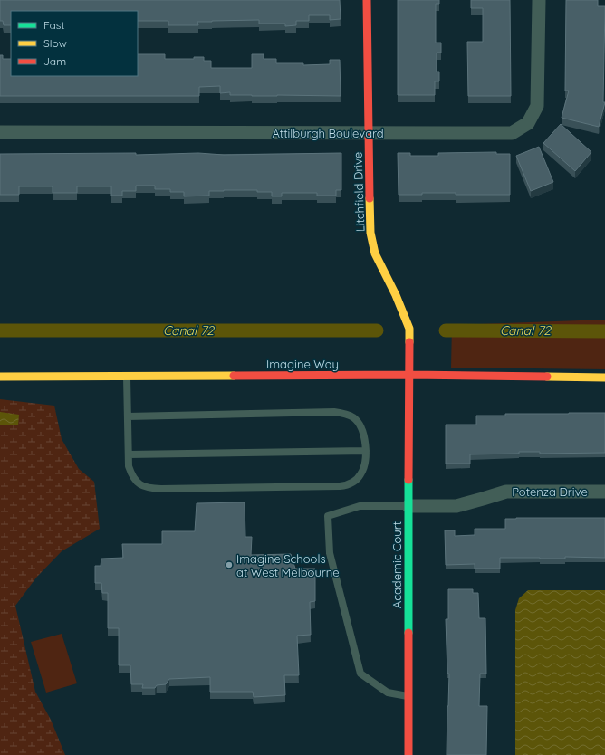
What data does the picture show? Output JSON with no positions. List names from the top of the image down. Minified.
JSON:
{"streets":{"street":["Attilburgh Boulevard","Litchfield Drive","Imagine Way","Potenza Drive","Academic Court"]},"crossings":[["Attilburgh Boulevard","Litchfield Drive"],["Litchfield Drive","Imagine Way"],["Litchfield Drive","Academic Court"],["Imagine Way","Academic Court"],["Potenza Drive","Academic Court"]],"water":["Canal 72"],"places":["Imagine Schools at West Melbourne"],"legend":["Fast","Slow","Jam"]}
